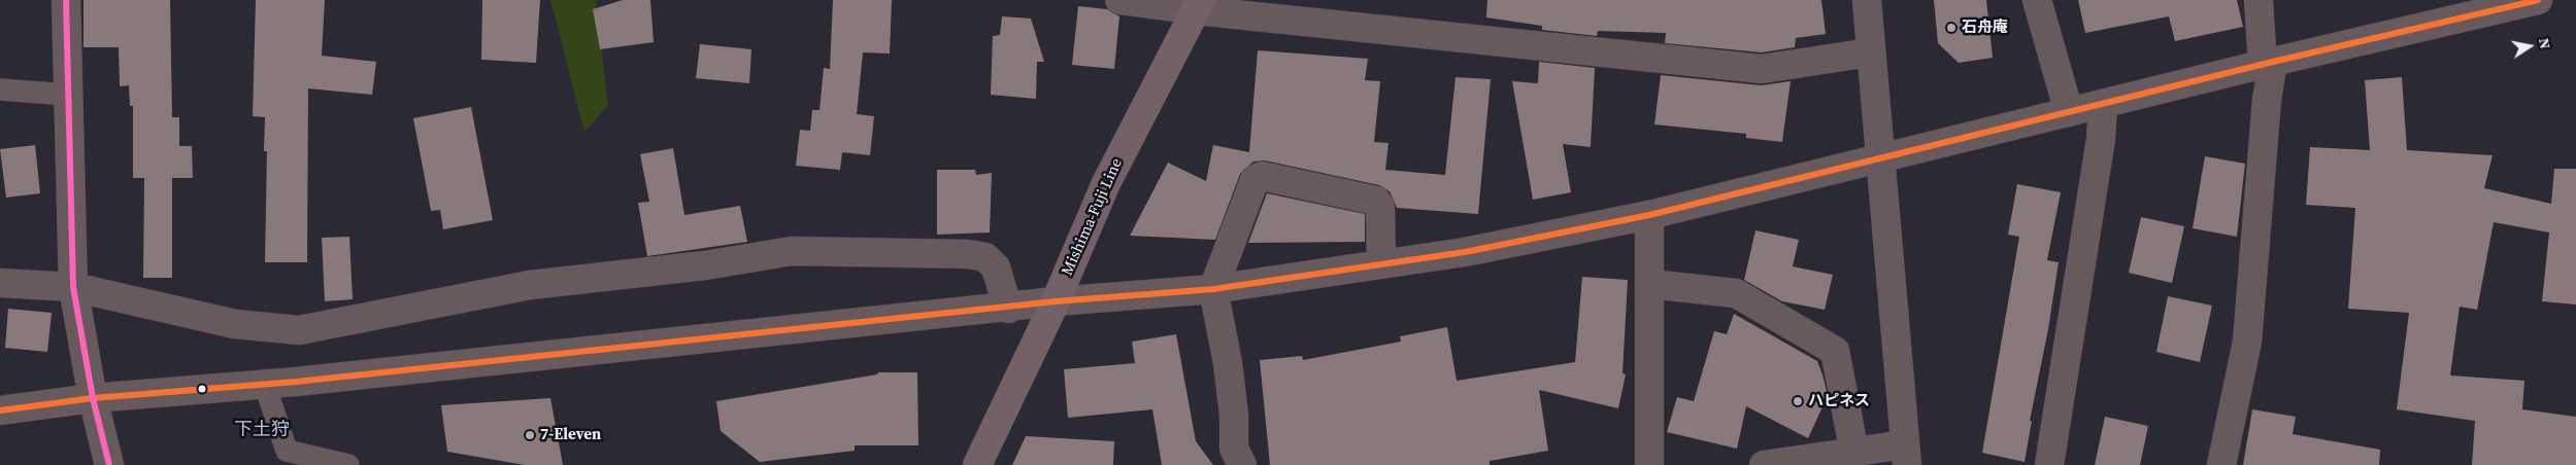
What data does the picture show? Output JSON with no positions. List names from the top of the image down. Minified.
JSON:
{"streets":{"main road":["Mishima-Fuji Line"]},"districts":["下土狩"],"places":["石舟庵","ハピネス","7-Eleven"],"north":"right"}
